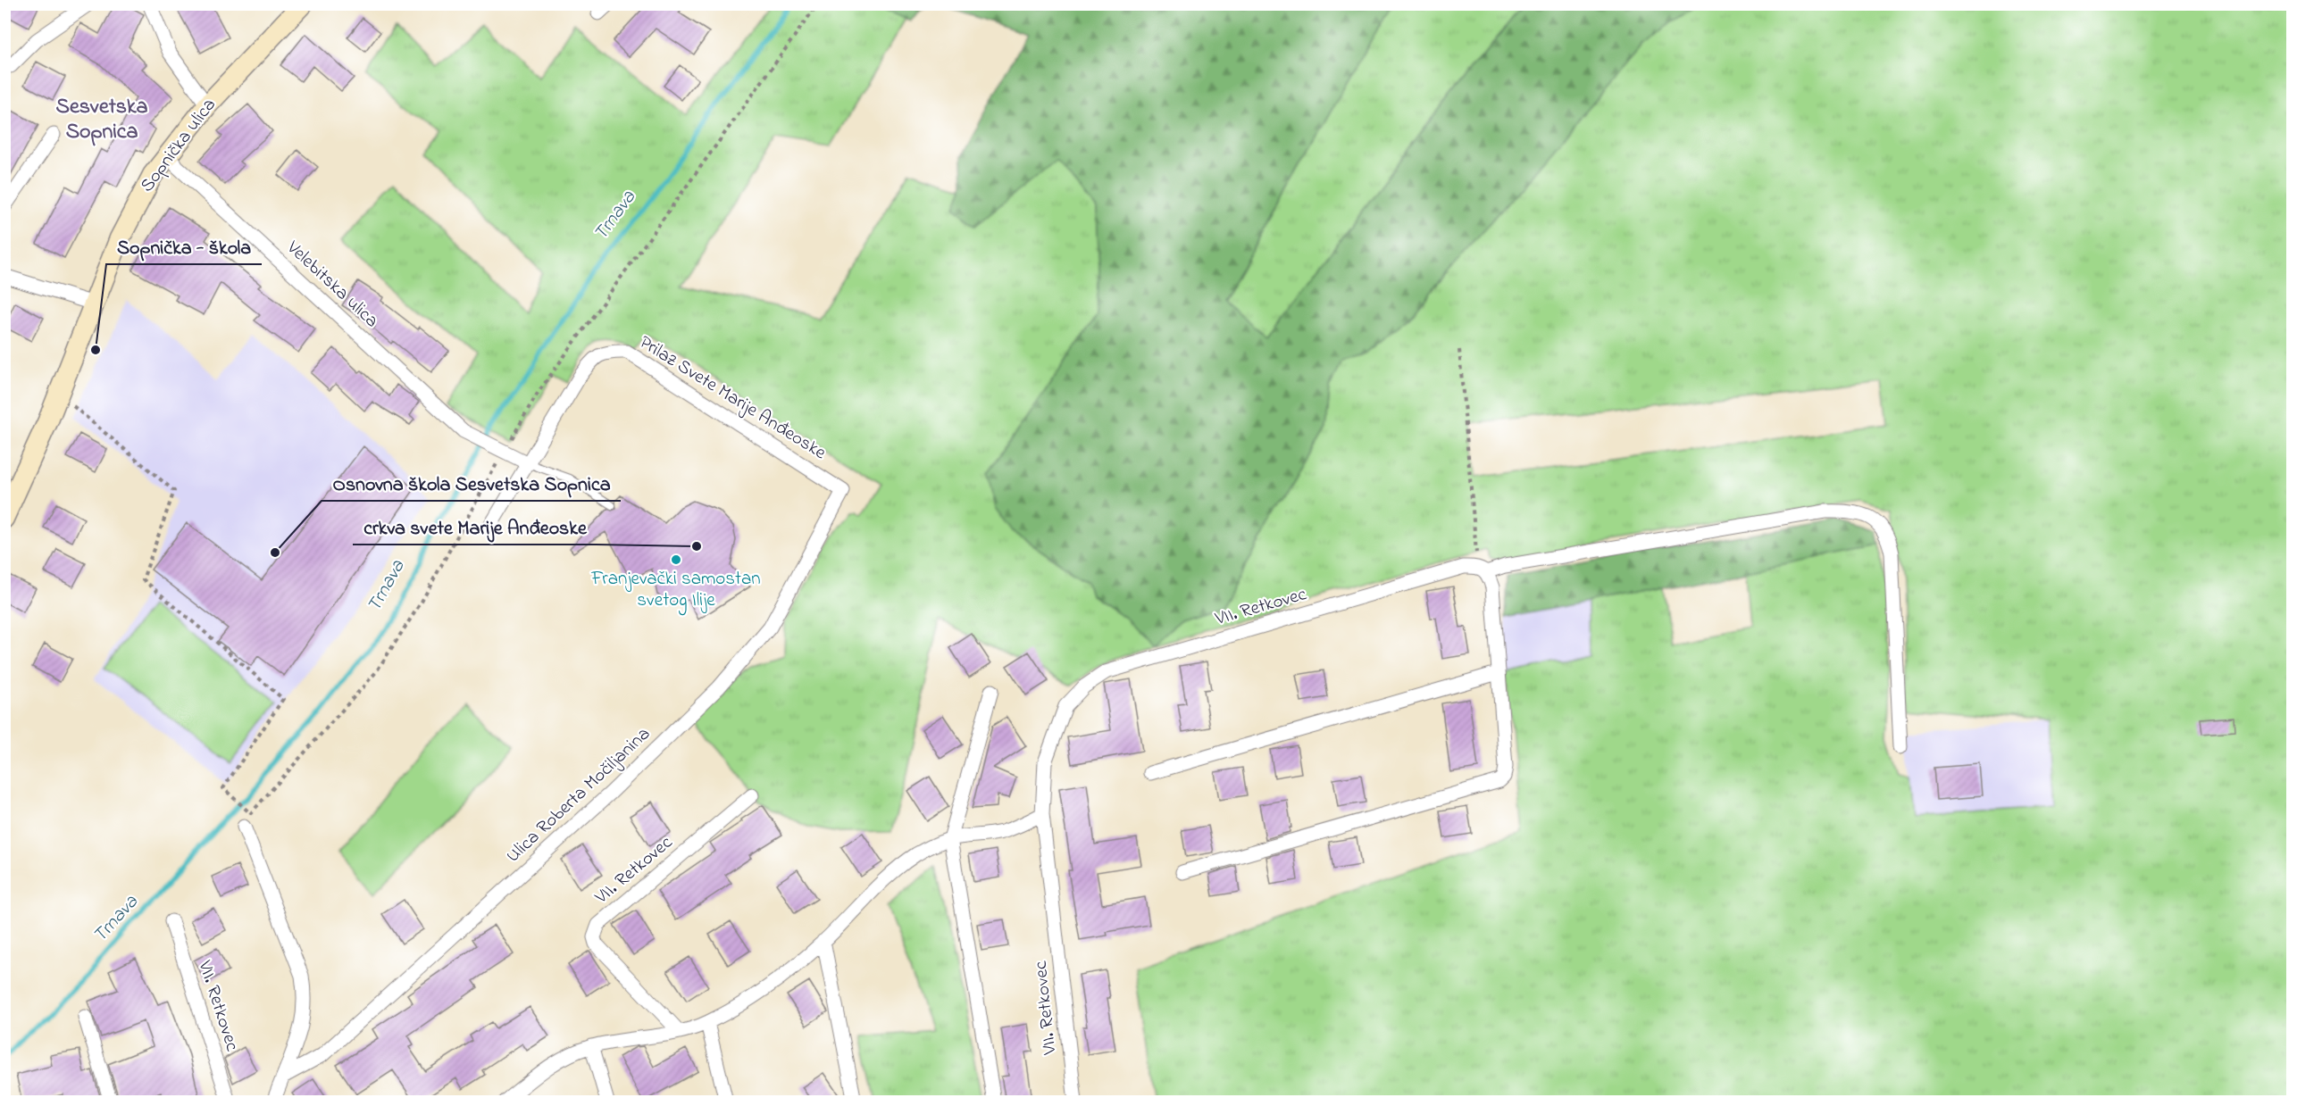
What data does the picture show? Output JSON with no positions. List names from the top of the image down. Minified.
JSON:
{"streets":{"street":["Sopnička ulica","Velebitska ulica","Prilaz Svete Marije Anđeoske","VII. Retkovec","Ulica Roberta Močiljanina"]},"crossings":[["Sopnička ulica","Velebitska ulica"],["Prilaz Svete Marije Anđeoske","Ulica Roberta Močiljanina"]],"districts":["Sesvetska Sopnica"],"water":["Trnava"],"places":["Sopnička - škola","crkva svete Marije Anđeoske","Osnovna škola Sesvetska Sopnica","Franjevački samostan svetog Ilije"]}
